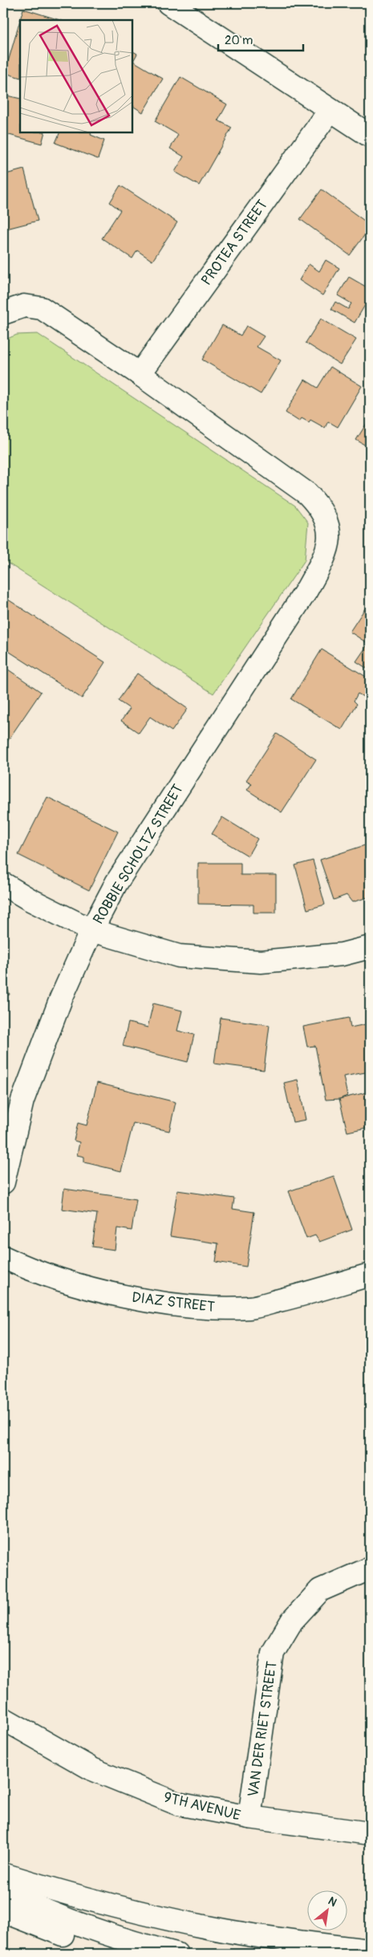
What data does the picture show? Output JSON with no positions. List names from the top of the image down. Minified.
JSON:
{"streets":{"street":["PROTEA STREET","ROBBIE SCHOLTZ STREET","DIAZ STREET","VAN DER RIET STREET","9TH AVENUE"]},"crossings":[["PROTEA STREET","ROBBIE SCHOLTZ STREET"],["VAN DER RIET STREET","9TH AVENUE"]],"scale_bar":"20 m","north":"top right"}
